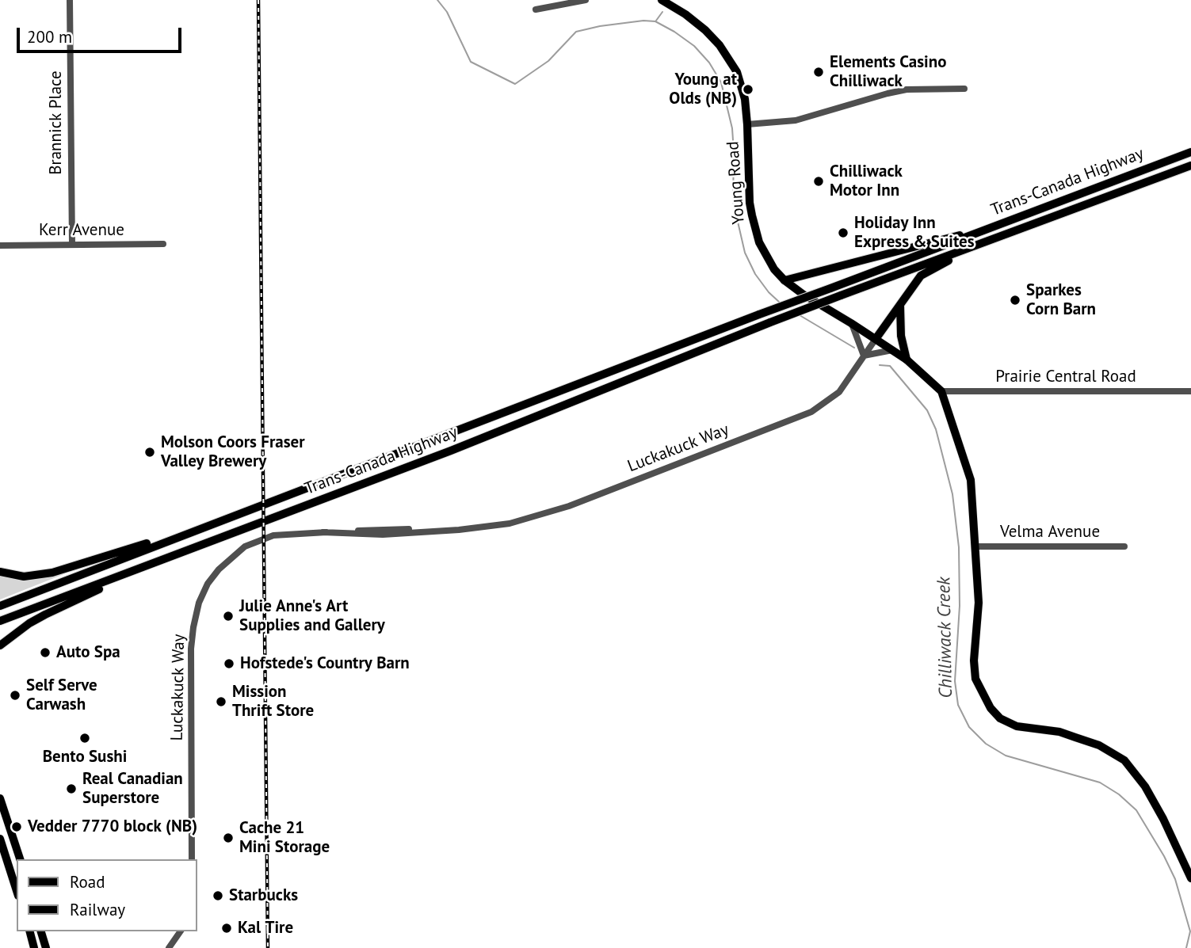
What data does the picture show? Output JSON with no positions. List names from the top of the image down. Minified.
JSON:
{"streets":{"highway":["Trans-Canada Highway"],"main road":["Young Road"],"street":["Brannick Place","Kerr Avenue","Prairie Central Road","Luckakuck Way","Velma Avenue"]},"crossings":[["Brannick Place","Kerr Avenue"],["Young Road","Prairie Central Road"],["Young Road","Luckakuck Way"]],"water":["Chilliwack Creek"],"places":["Elements Casino Chilliwack","Young at Olds (NB)","Chilliwack Motor Inn","Holiday Inn Express & Suites","Sparkes Corn Barn","Molson Coors Fraser Valley Brewery","Julie Anne's Art Supplies and Gallery","Auto Spa","Hofstede's Country Barn","Self Serve Carwash","Mission Thrift Store","Bento Sushi","Real Canadian Superstore","Vedder 7770 block (NB)","Cache 21 Mini Storage","Starbucks","Kal Tire"],"legend":["Road","Railway"],"scale_bar":"200 m"}
